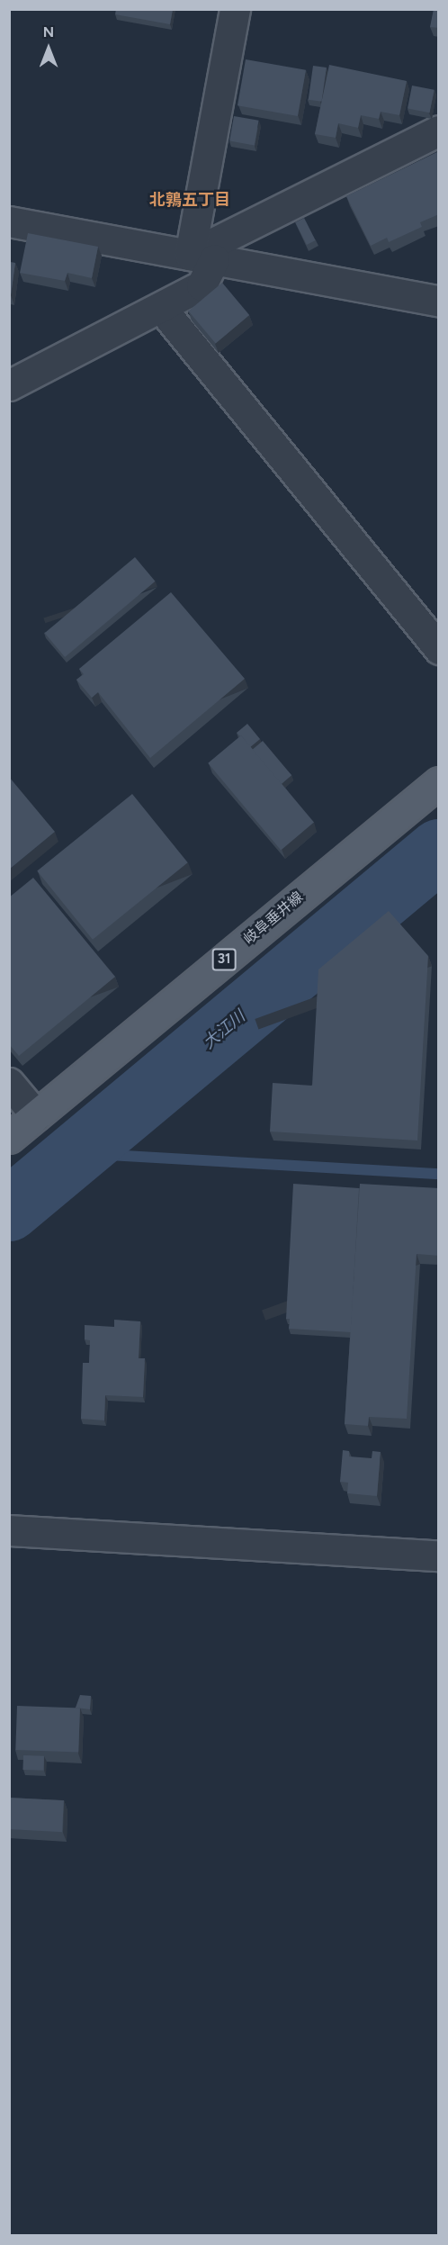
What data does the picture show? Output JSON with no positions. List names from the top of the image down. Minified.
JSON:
{"streets":{"main road":["岐阜垂井線","31"]},"districts":["北鶉五丁目"],"water":["大江川"],"north":"top"}
